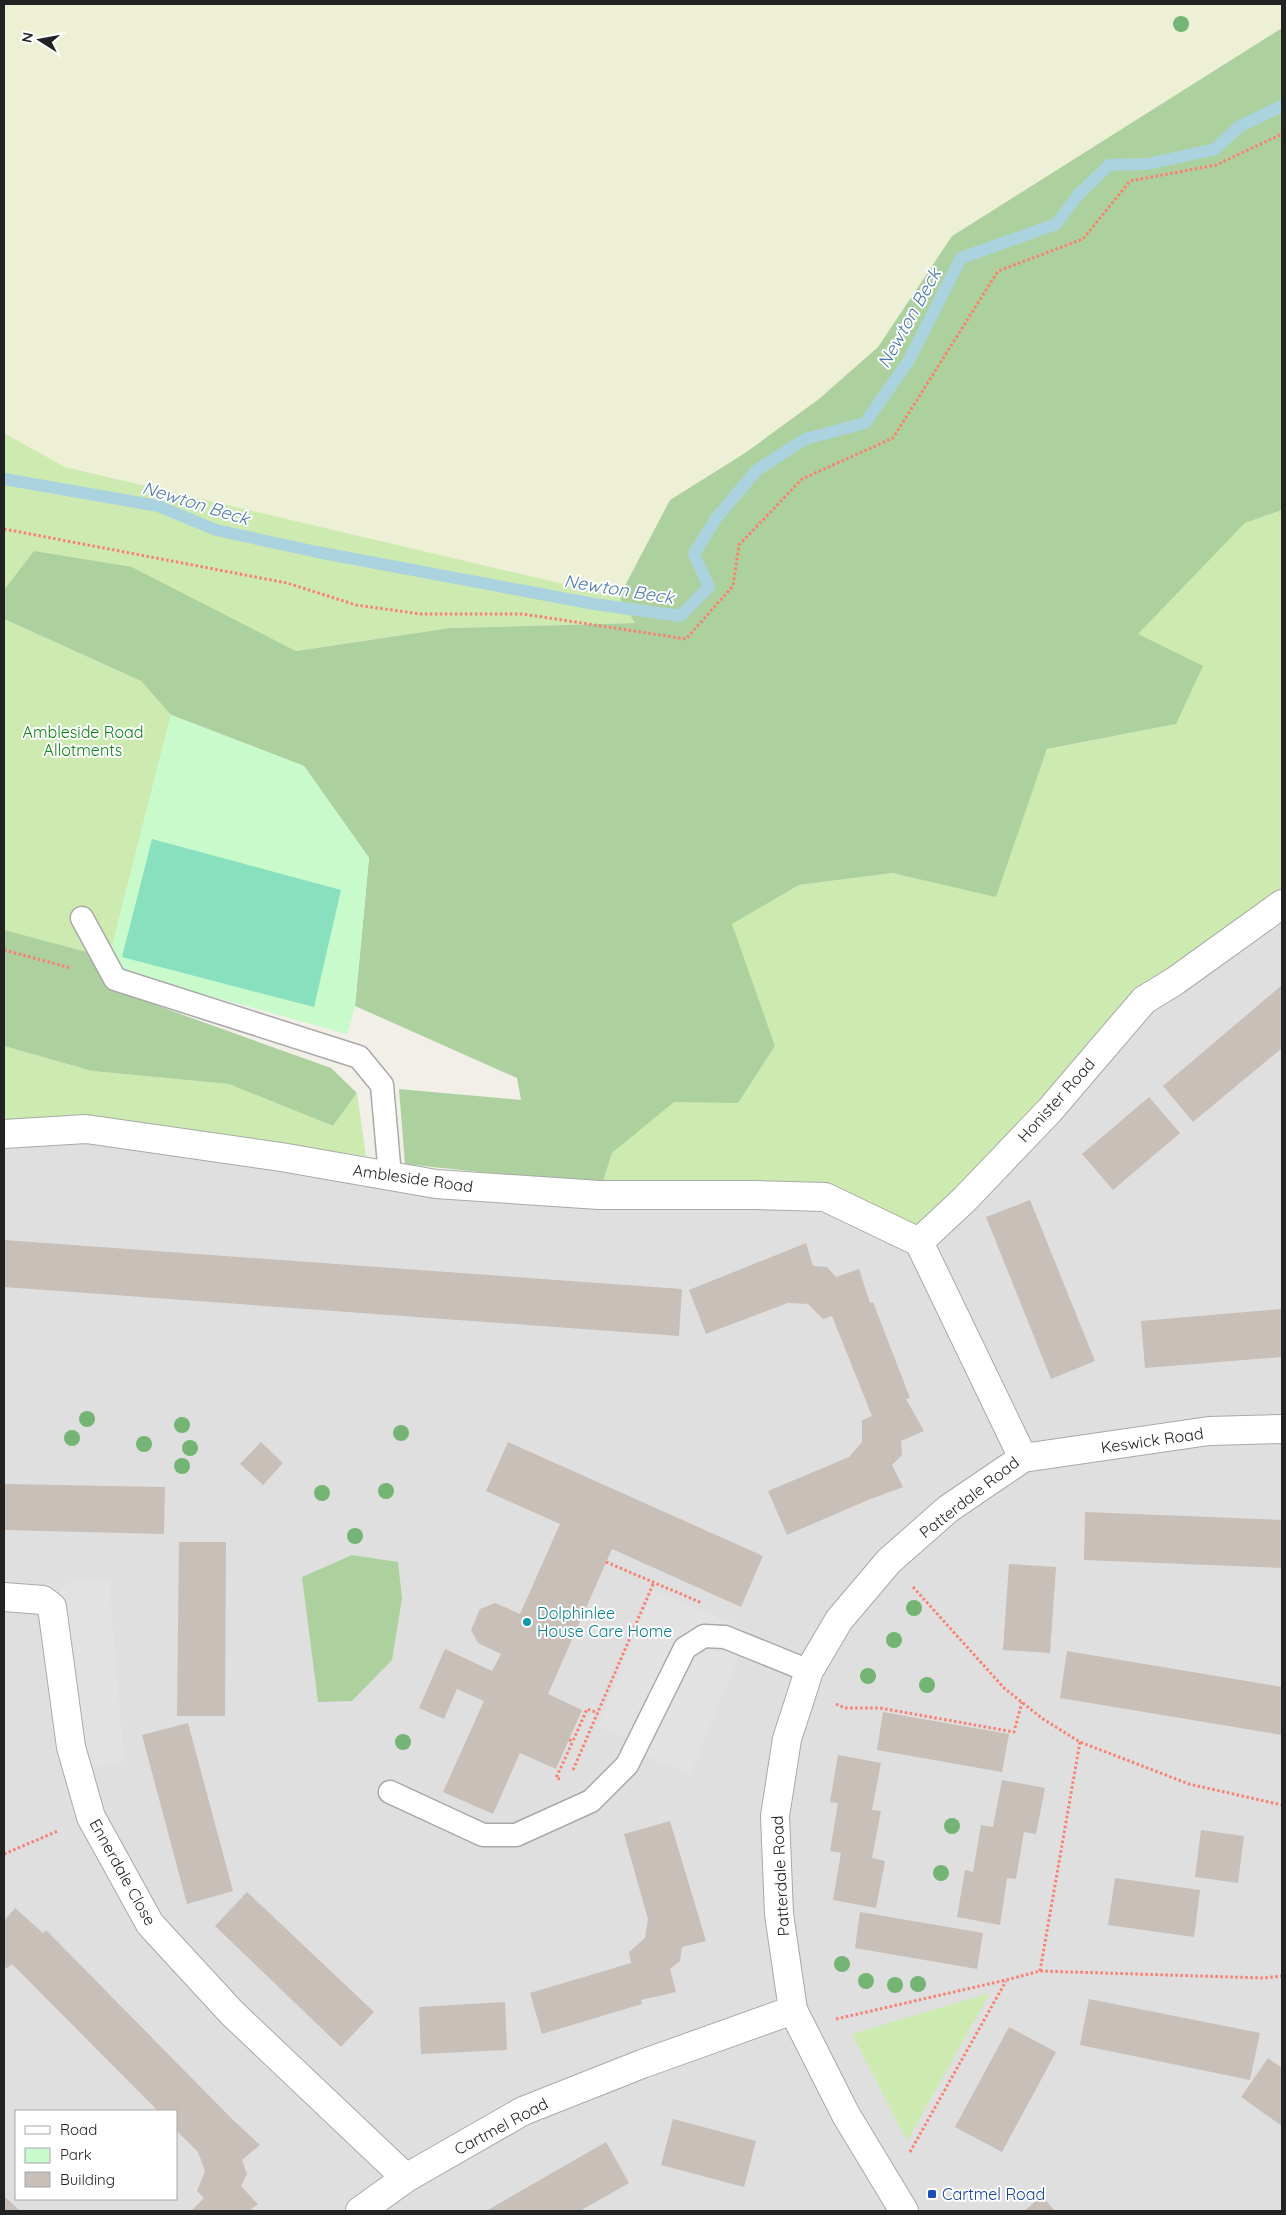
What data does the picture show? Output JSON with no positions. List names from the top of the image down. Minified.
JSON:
{"streets":{"street":["Honister Road","Ambleside Road","Keswick Road","Patterdale Road","Ennerdale Close","Cartmel Road"]},"crossings":[["Honister Road","Ambleside Road"],["Honister Road","Patterdale Road"],["Ambleside Road","Patterdale Road"],["Keswick Road","Patterdale Road"],["Patterdale Road","Cartmel Road"],["Ennerdale Close","Cartmel Road"]],"water":["Newton Beck"],"parks":["Ambleside Road Allotments"],"places":{"other":["Dolphinlee House Care Home"],"transit":["Cartmel Road"]},"legend":["Road","Park","Building"],"north":"left"}
